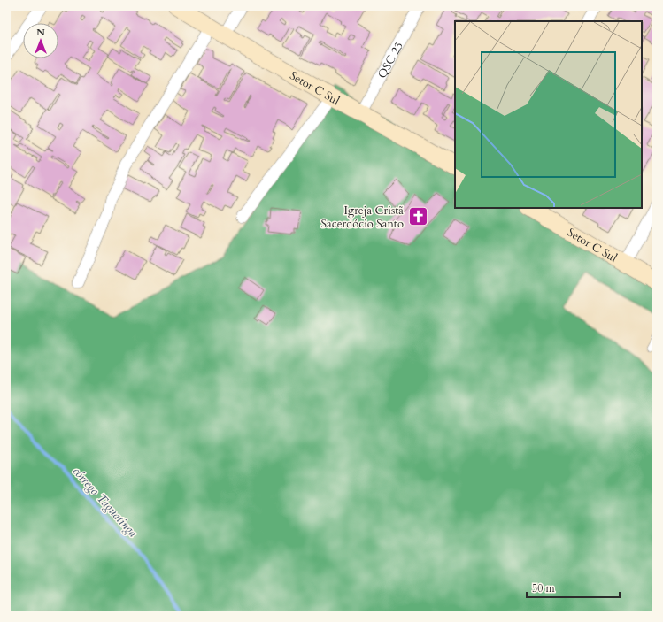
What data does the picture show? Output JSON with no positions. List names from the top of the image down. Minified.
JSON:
{"streets":{"street":["QSC 23","Setor C Sul"]},"crossings":[["QSC 23","Setor C Sul"]],"water":["córrego Taguatinga"],"places":{"church":["Igreja Cristã Sacerdócio Santo"]},"scale_bar":"50 m","north":"top"}
